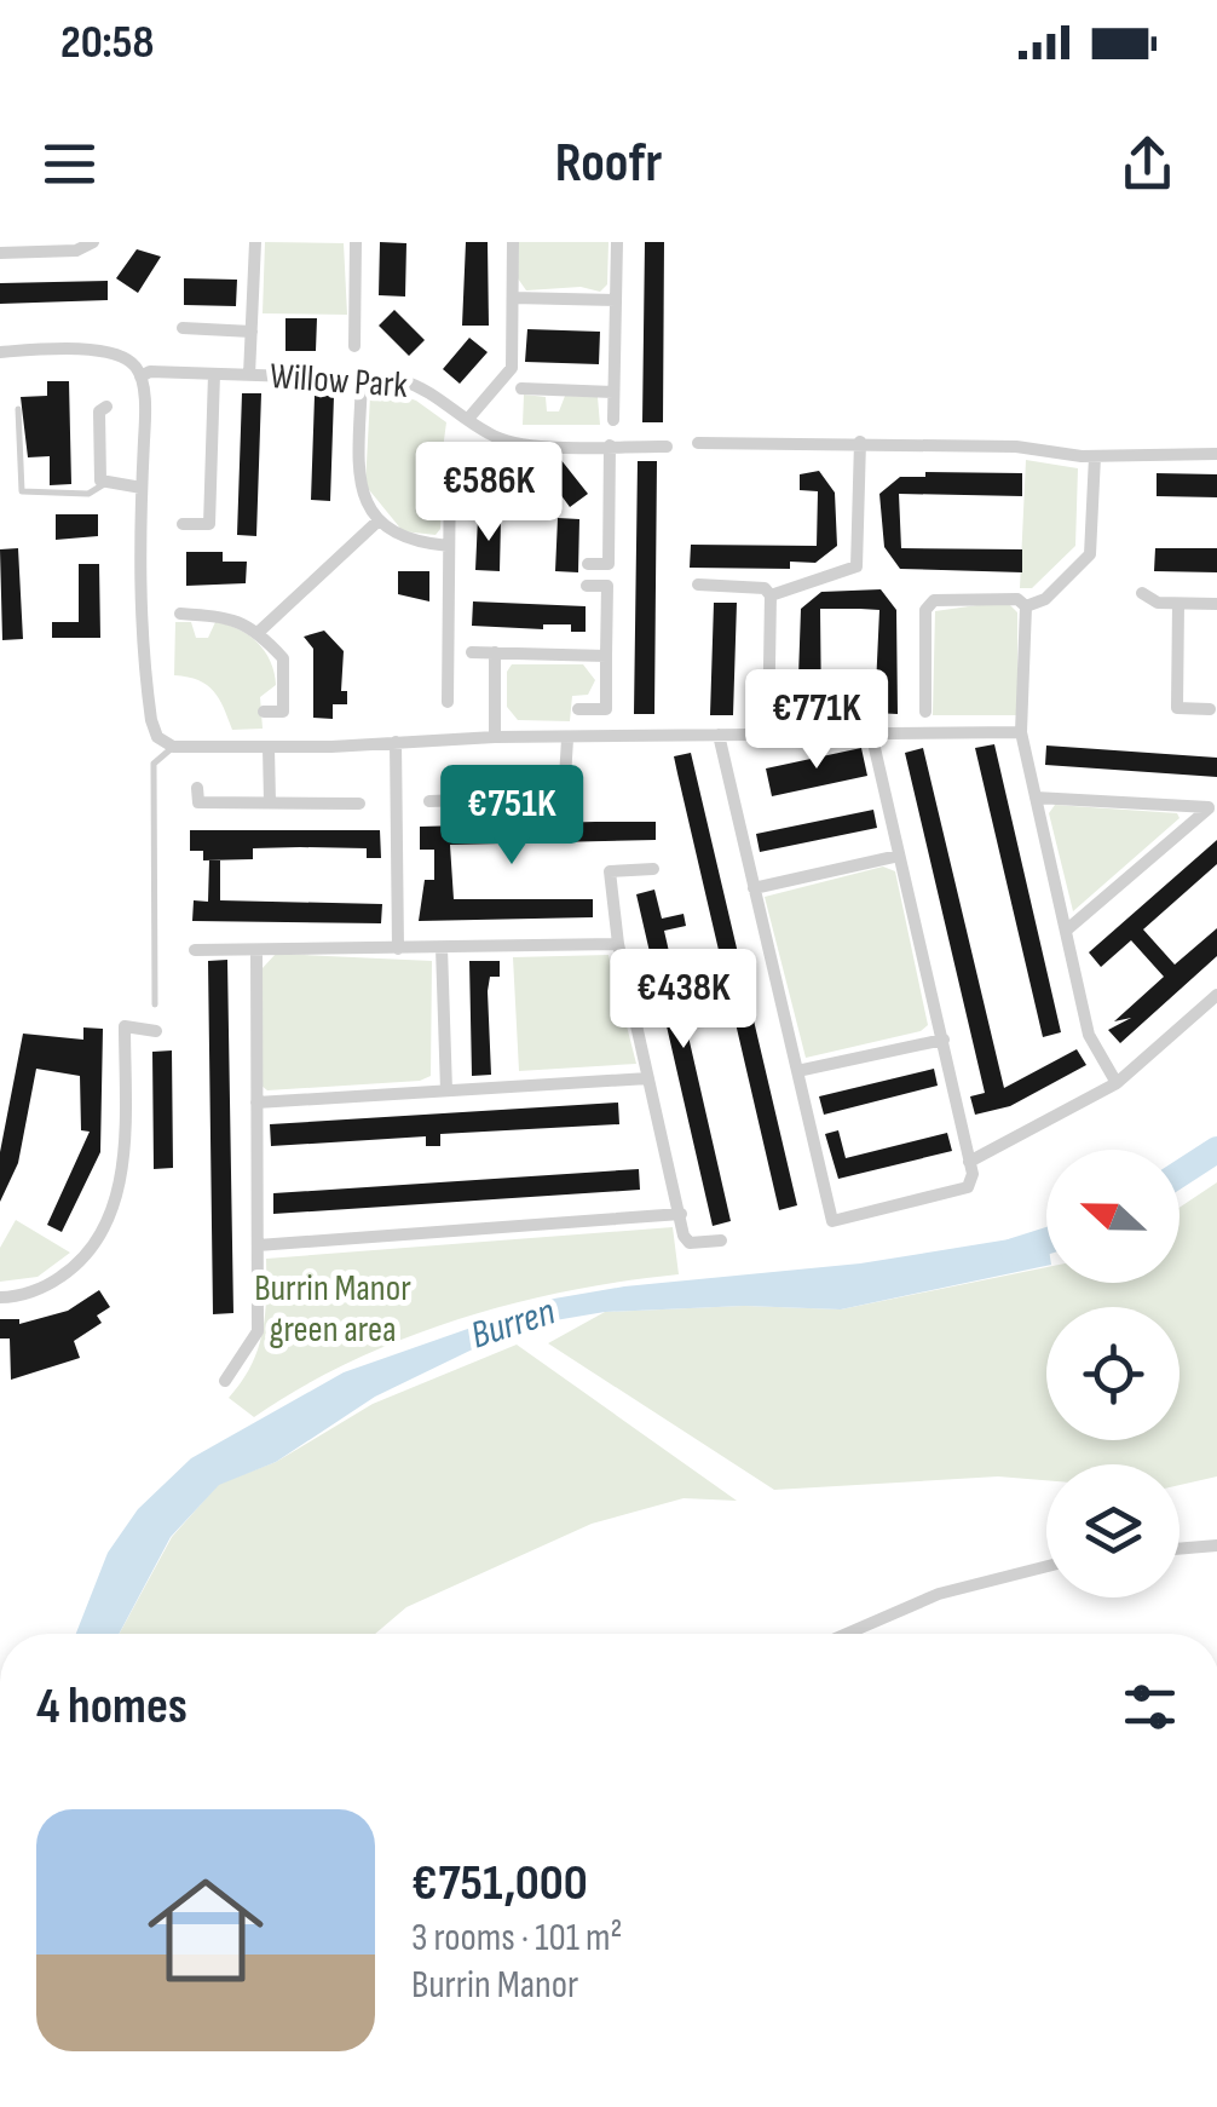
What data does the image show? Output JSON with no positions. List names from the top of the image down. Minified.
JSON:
{"streets":{"street":["Willow Park"]},"water":["Burren"],"parks":["Burrin Manor green area"],"north":"left","page":{"status":"20:58","header":"Roofr","price":["€586K","€771K","€751K","€438K"],"heading":"4 homes","list":[{"name":"€751,000","note":"3 rooms · 101 m² · Burrin Manor"}]}}
